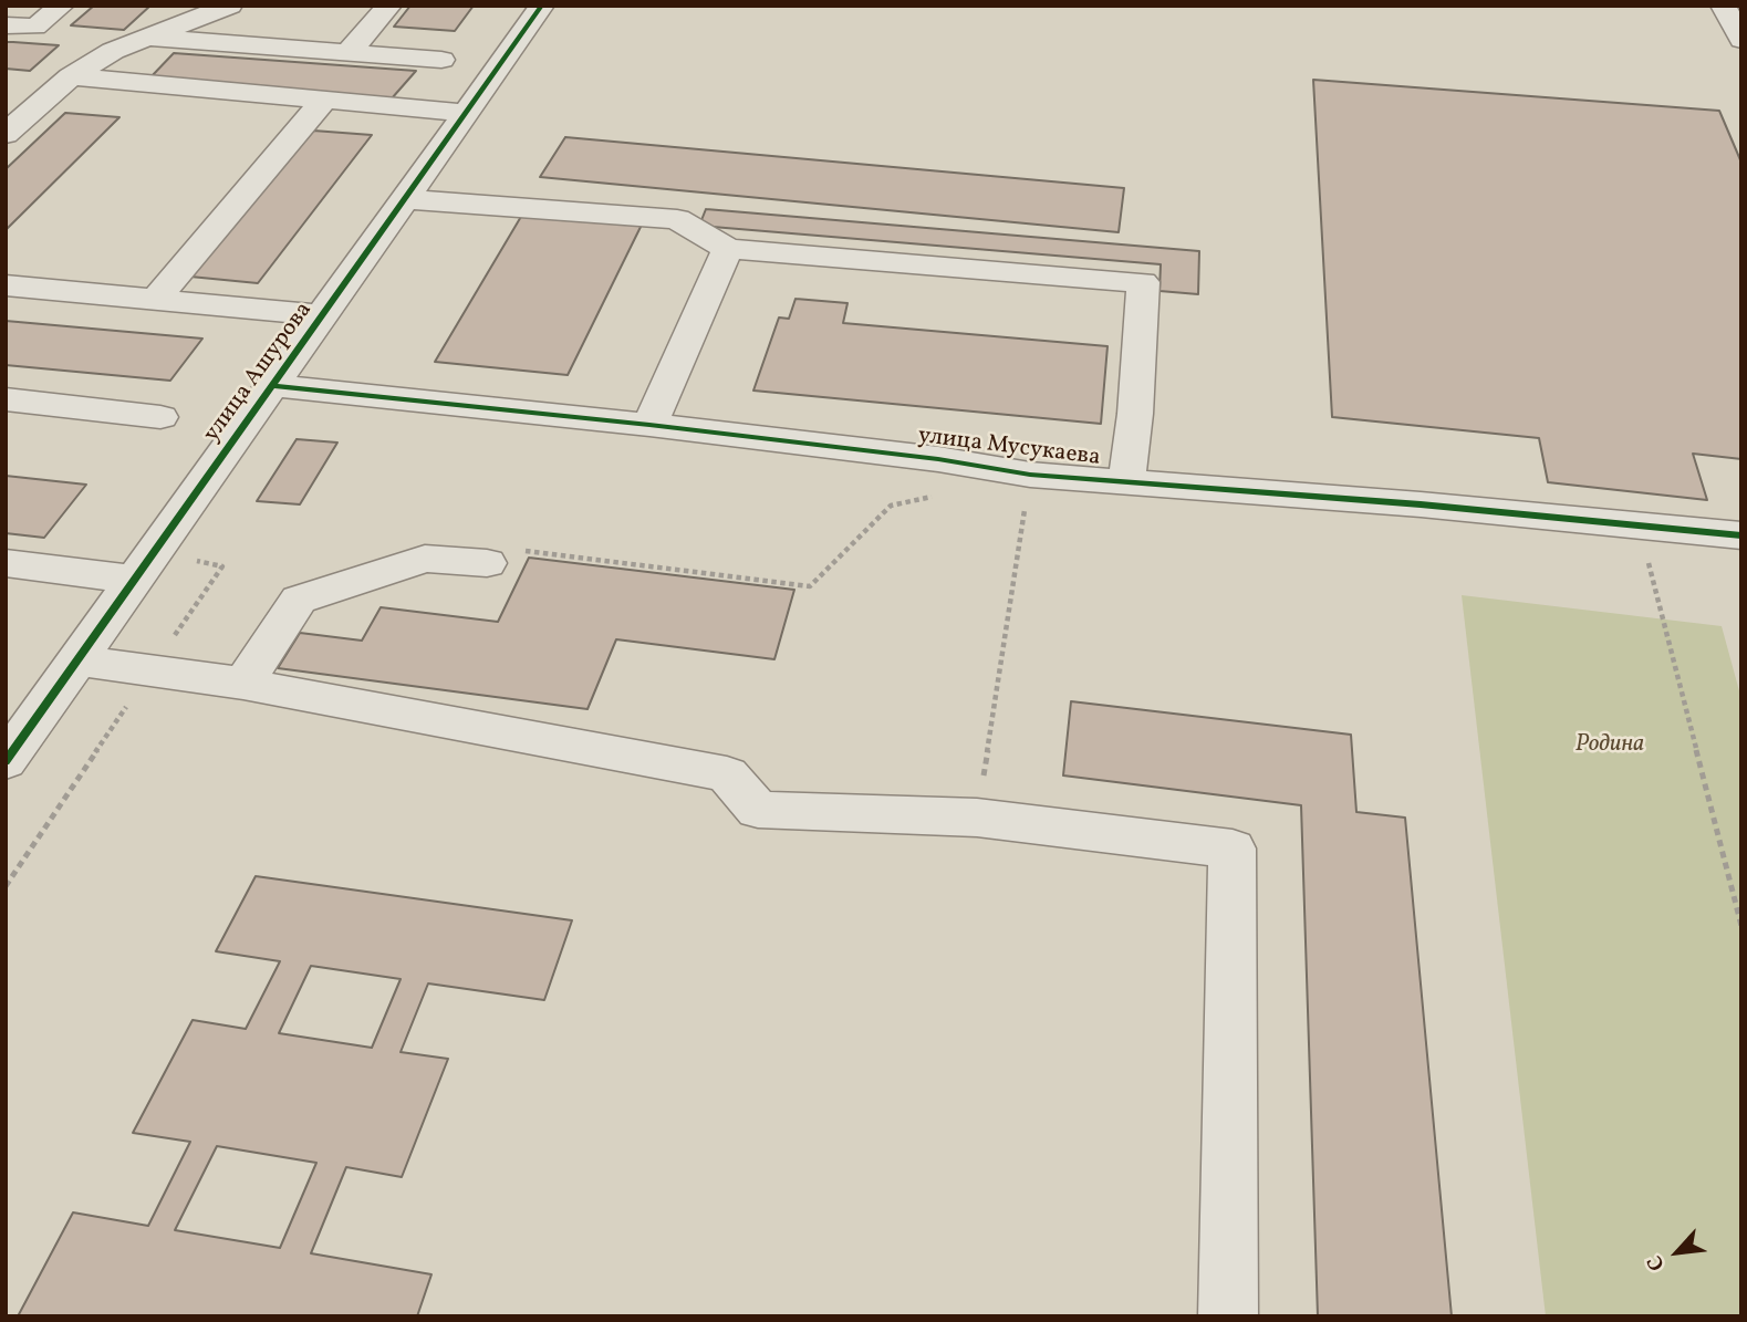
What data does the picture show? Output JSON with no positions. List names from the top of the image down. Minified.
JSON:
{"streets":{"street":["улица Ашурова","улица Мусукаева"]},"crossings":[["улица Ашурова","улица Мусукаева"]],"parks":["Родина"],"north":"bottom left"}
